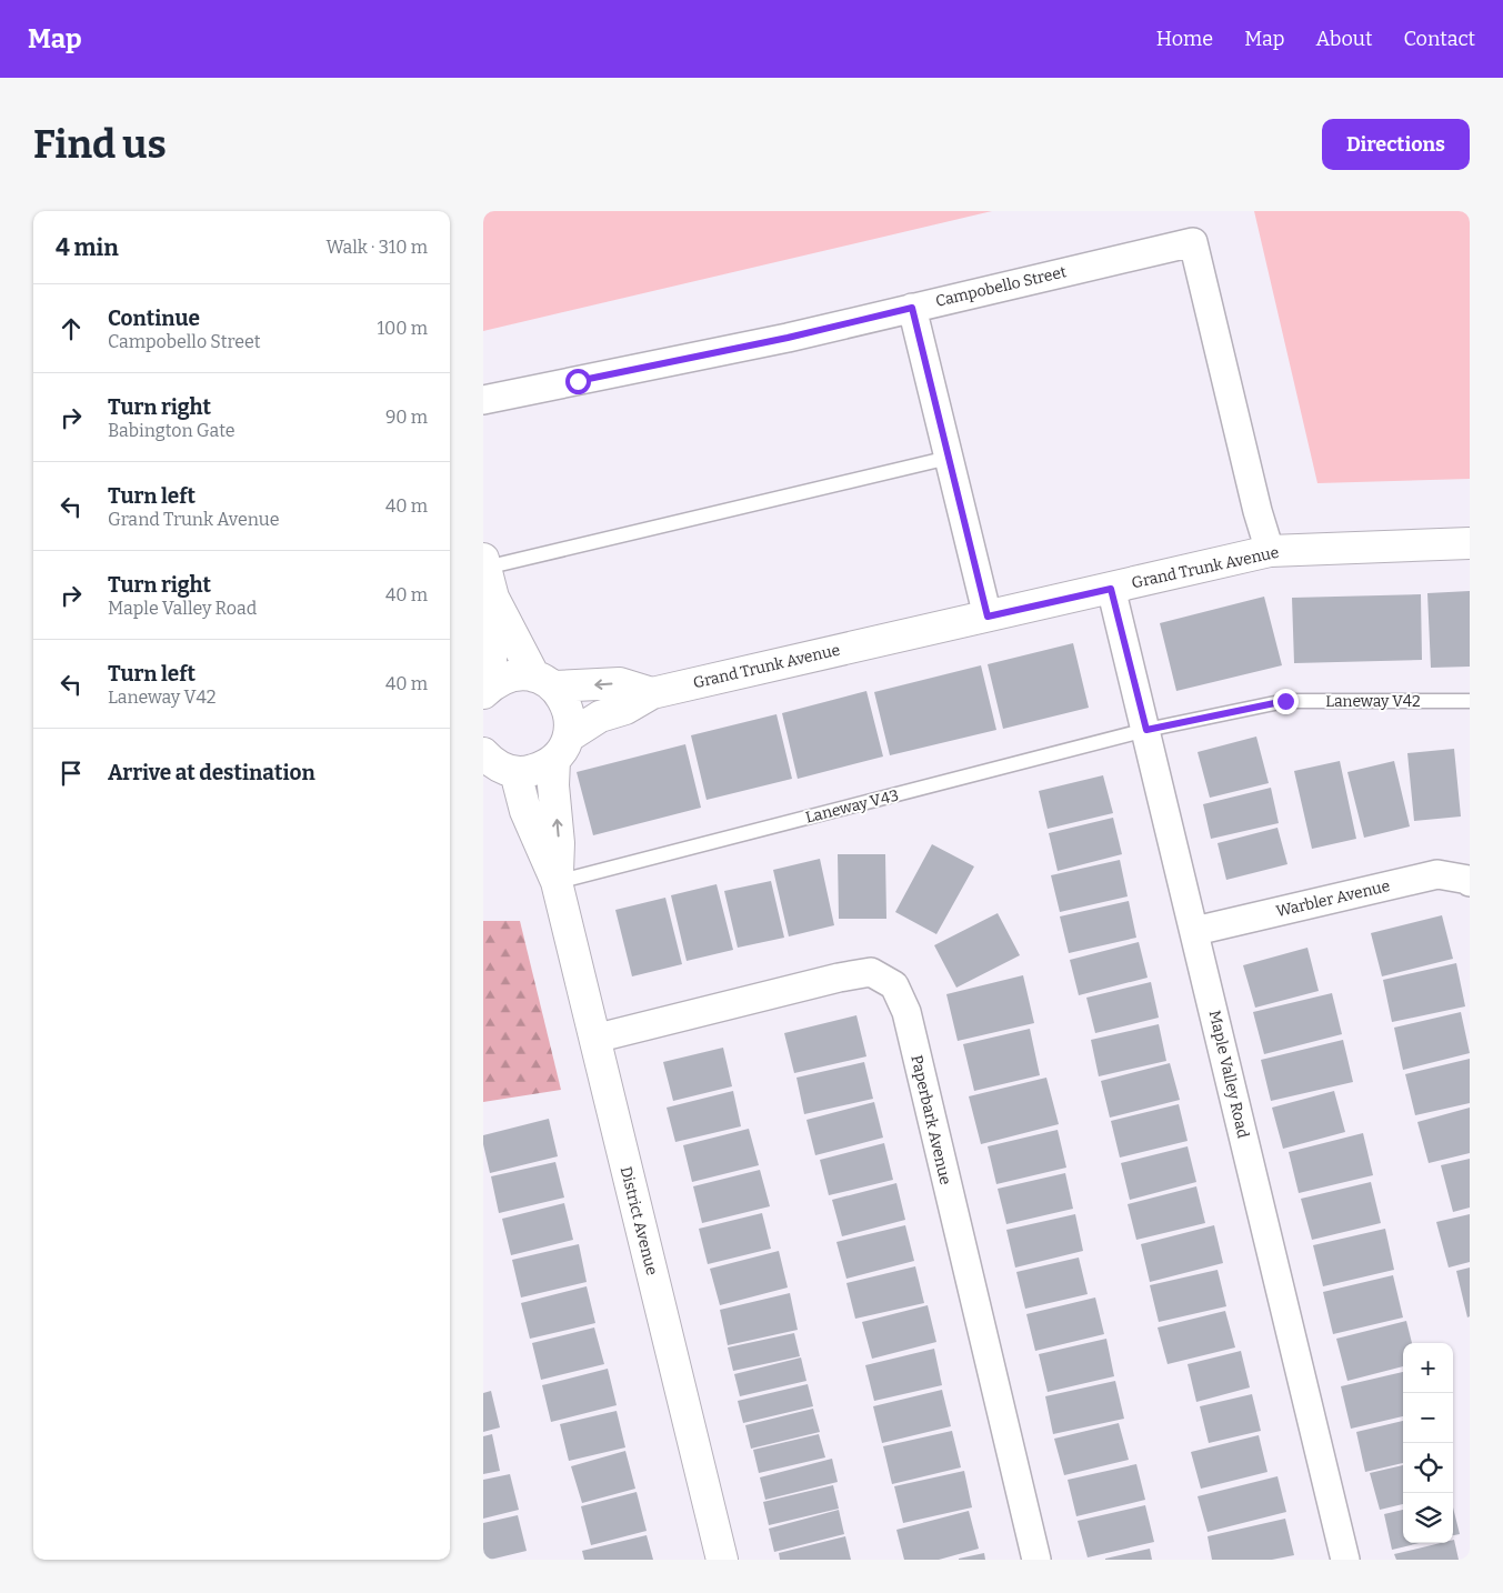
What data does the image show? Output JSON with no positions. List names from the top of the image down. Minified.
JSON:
{"streets":{"street":["Campobello Street","Grand Trunk Avenue","Warbler Avenue","Maple Valley Road","Paperbark Avenue","District Avenue"],"lane":["Laneway V42","Laneway V43"]},"crossings":[["Campobello Street","Grand Trunk Avenue"],["Grand Trunk Avenue","Maple Valley Road"],["Grand Trunk Avenue","District Avenue"],["Laneway V42","Laneway V43"],["Laneway V42","Maple Valley Road"],["Laneway V43","Maple Valley Road"],["Laneway V43","District Avenue"],["Warbler Avenue","Maple Valley Road"],["Paperbark Avenue","District Avenue"]],"page":{"header":"Map","nav":["Home","Map","About","Contact"],"buttons":"Directions","title":"Find us","heading":["4 min","Walk · 310 m"],"list":[["Continue","Campobello Street","100 m"],["Turn right","Babington Gate","90 m"],["Turn left","Grand Trunk Avenue","40 m"],["Turn right","Maple Valley Road","40 m"],["Turn left","Laneway V42","40 m"],"Arrive at destination"],"map_buttons":["+","−"]}}
